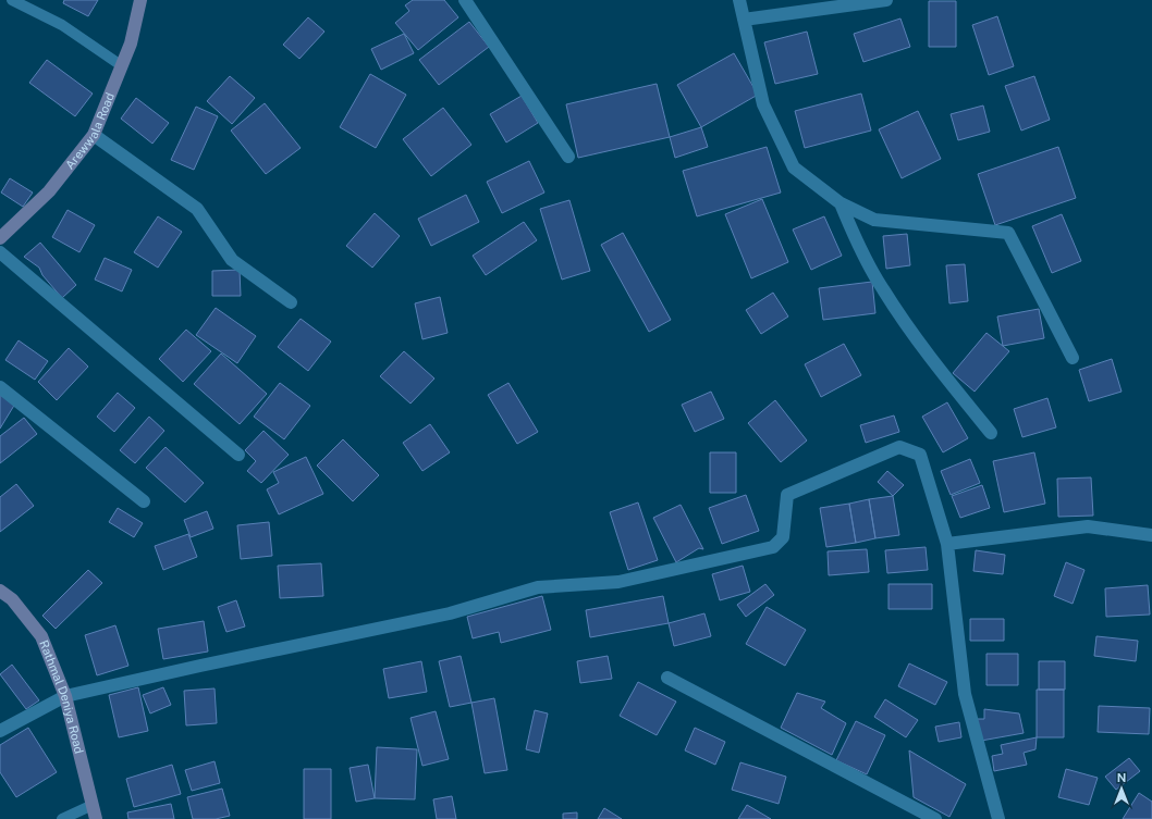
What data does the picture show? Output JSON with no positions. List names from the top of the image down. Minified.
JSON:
{"streets":{"street":["Arewwala Road","Rathmal Deniya Road"]},"north":"top"}
